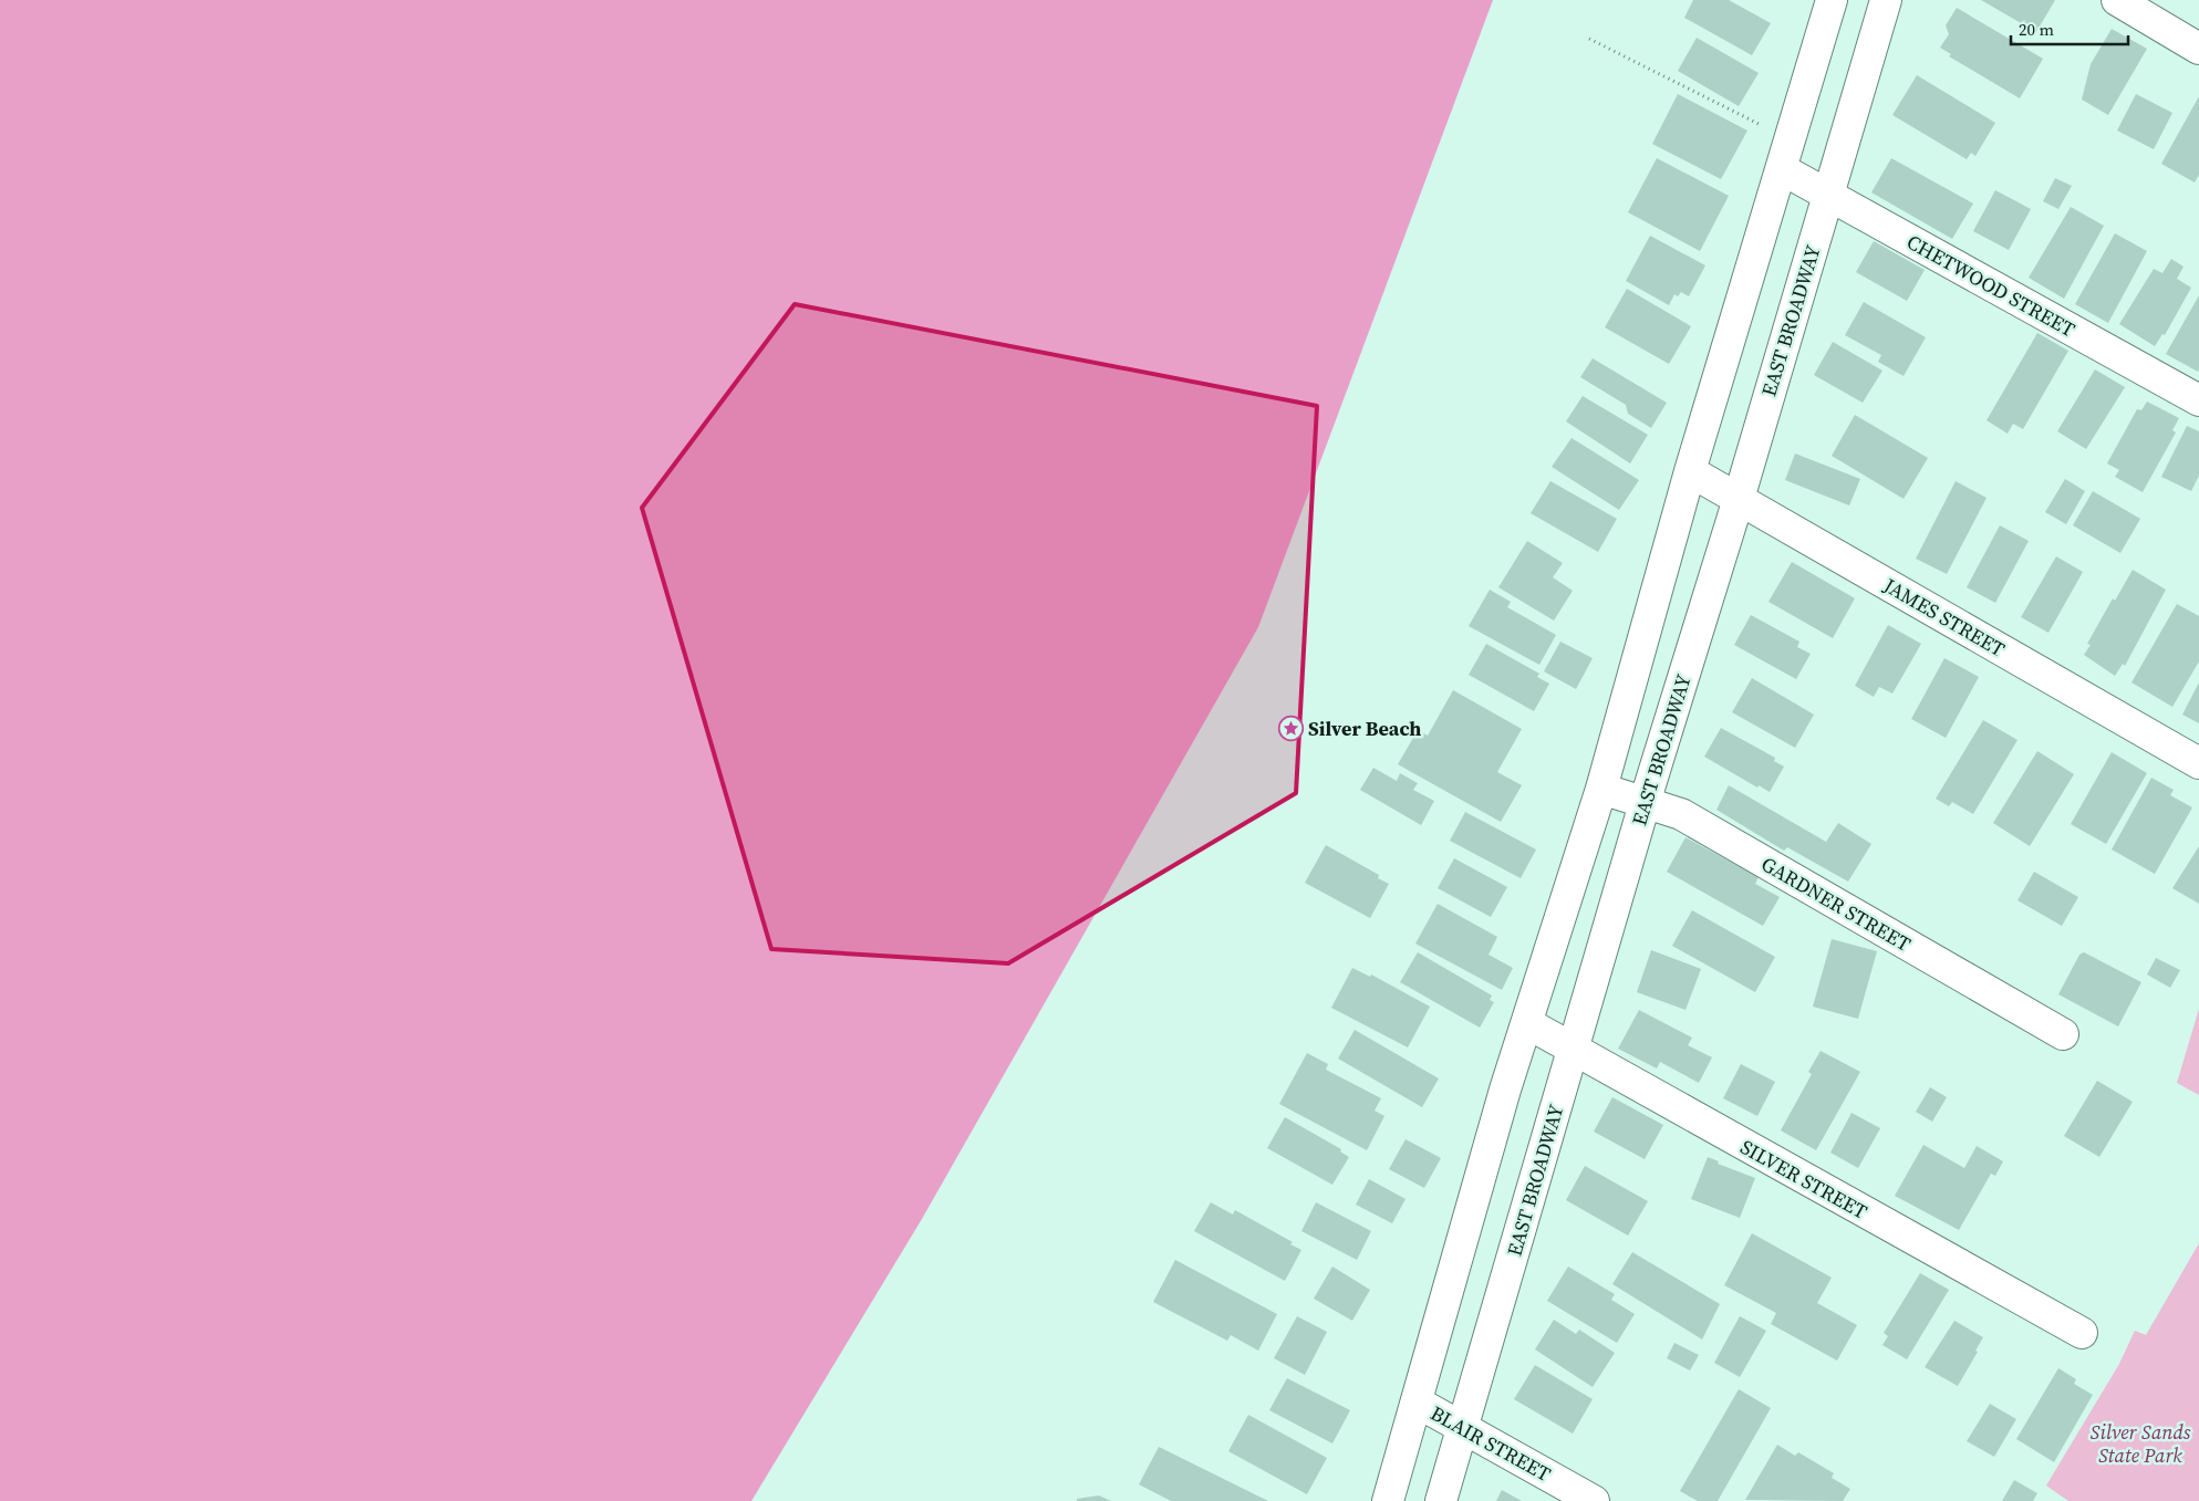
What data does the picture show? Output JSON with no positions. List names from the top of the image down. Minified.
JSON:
{"streets":{"street":["CHETWOOD STREET","EAST BROADWAY","JAMES STREET","GARDNER STREET","SILVER STREET","BLAIR STREET"]},"crossings":[["CHETWOOD STREET","EAST BROADWAY"],["EAST BROADWAY","JAMES STREET"],["EAST BROADWAY","GARDNER STREET"],["EAST BROADWAY","SILVER STREET"],["EAST BROADWAY","BLAIR STREET"]],"parks":["Silver Sands State Park"],"places":{"place":["Silver Beach"]},"scale_bar":"20 m"}
